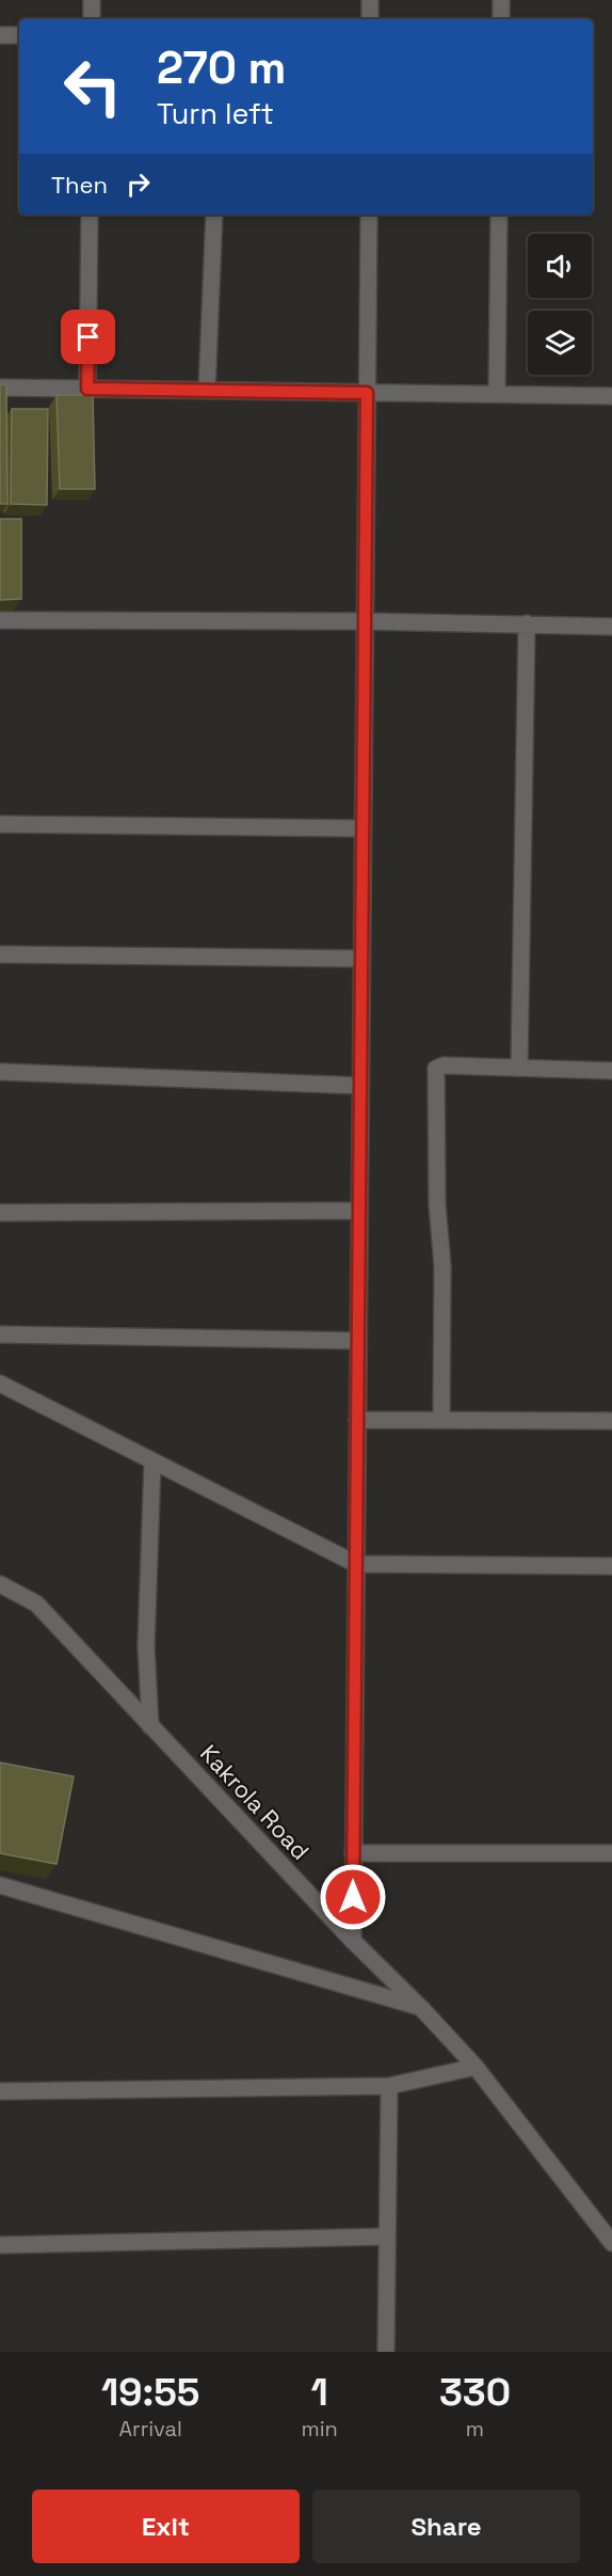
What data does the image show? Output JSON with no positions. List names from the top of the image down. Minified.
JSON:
{"streets":{"street":["Kakrola Road"]},"page":{"turn":["270 m","Turn left"],"then":"Then","eta":["19:55","Arrival","1","min","330","m"],"buttons":["Exit","Share"]}}
